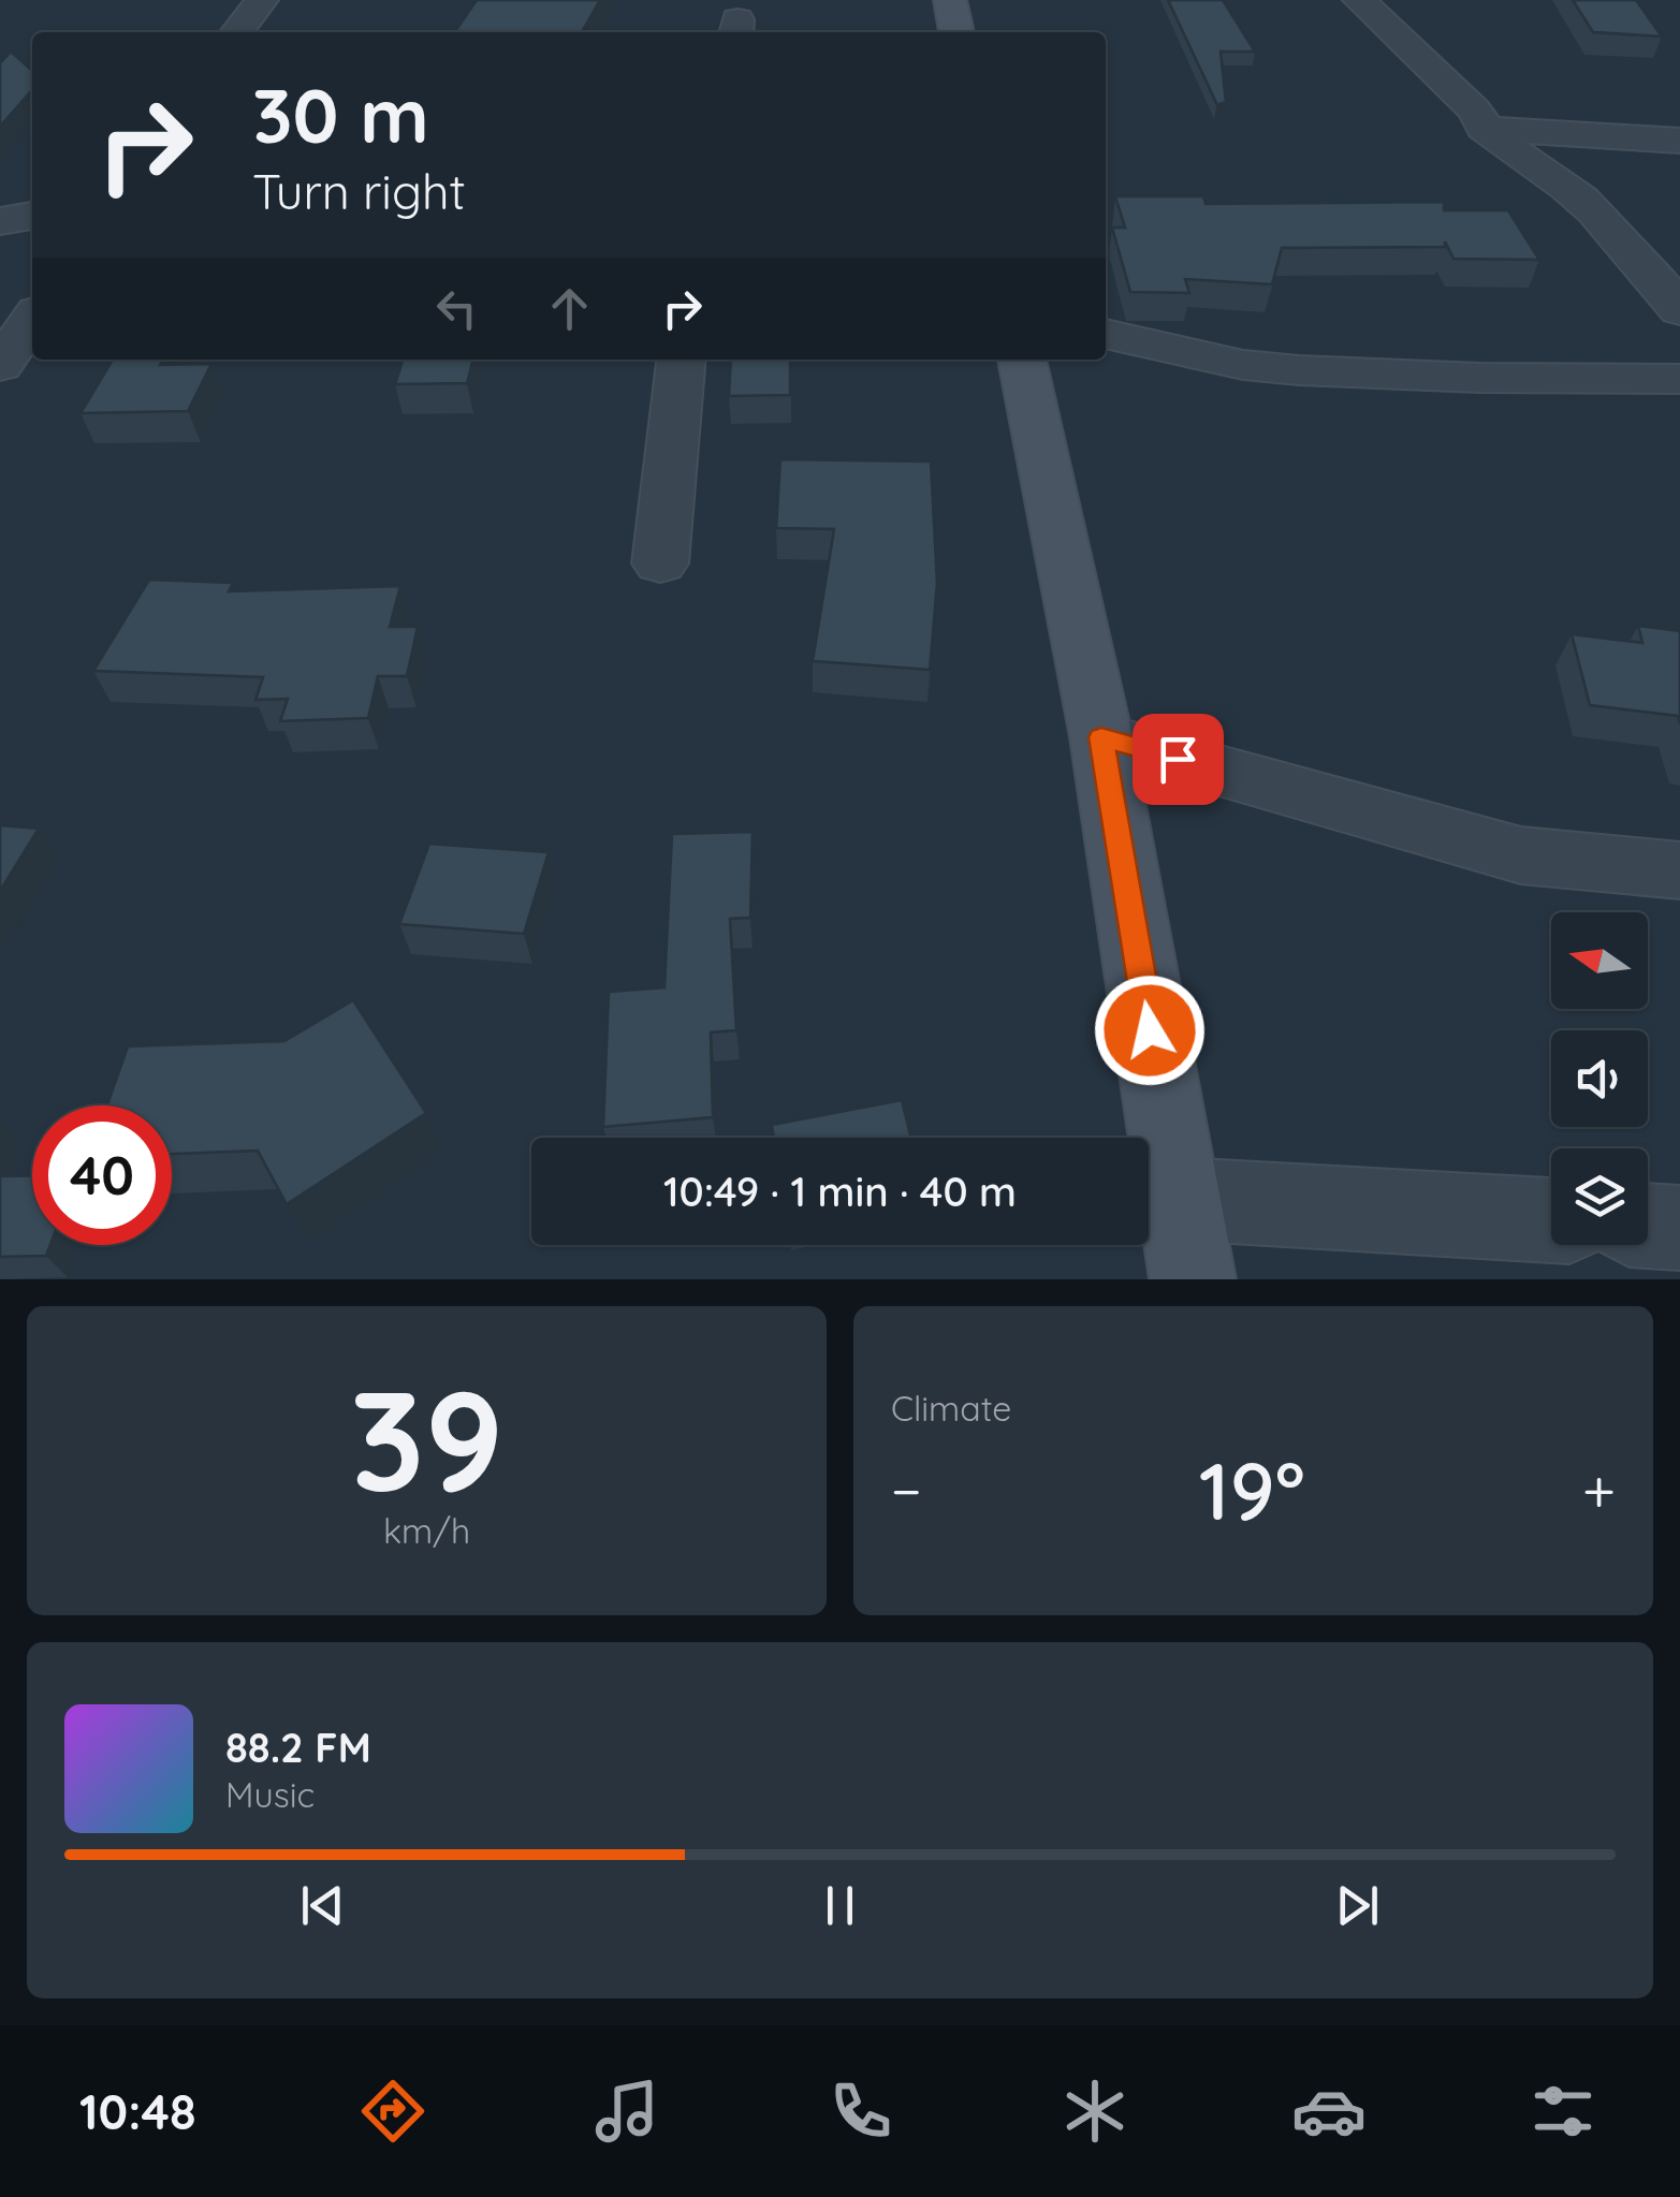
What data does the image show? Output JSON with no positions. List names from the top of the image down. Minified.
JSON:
{"north":"left","page":{"turn":["30 m","Turn right"],"limit":"40","trip":"10:49 · 1 min · 40 m","tile":[["39","km/h"],"Climate"],"heat":["−","19°","+"],"song":["88.2 FM","Music"],"tabs":"10:48"}}
